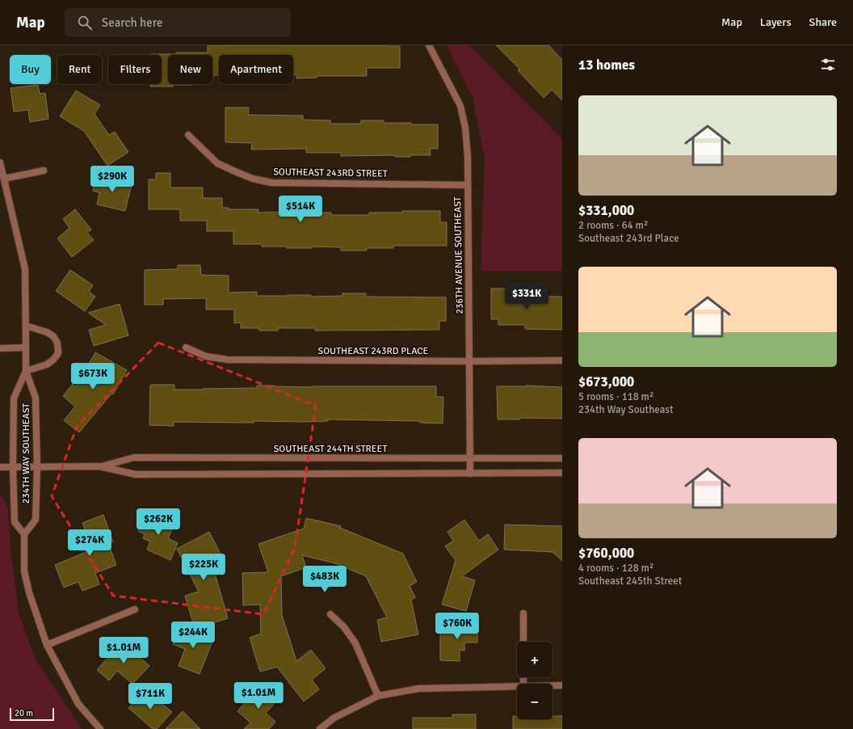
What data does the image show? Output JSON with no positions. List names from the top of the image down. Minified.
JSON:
{"streets":{"street":["SOUTHEAST 243RD STREET","236TH AVENUE SOUTHEAST","SOUTHEAST 243RD PLACE","SOUTHEAST 244TH STREET","234TH WAY SOUTHEAST"]},"crossings":[["SOUTHEAST 243RD STREET","236TH AVENUE SOUTHEAST"],["236TH AVENUE SOUTHEAST","SOUTHEAST 243RD PLACE"],["236TH AVENUE SOUTHEAST","SOUTHEAST 244TH STREET"],["SOUTHEAST 244TH STREET","234TH WAY SOUTHEAST"]],"scale_bar":"20 m","page":{"header":"Map","search":"Search here","nav":["Map","Layers","Share"],"heading":"13 homes","chip":["Buy","Rent","Filters","New","Apartment"],"list":[{"name":"$331,000","note":"2 rooms · 64 m² · Southeast 243rd Place"},{"name":"$673,000","note":"5 rooms · 118 m² · 234th Way Southeast"},{"name":"$760,000","note":"4 rooms · 128 m² · Southeast 245th Street"}],"price":["$290K","$514K","$331K","$673K","$262K","$274K","$225K","$483K","$760K","$244K","$1.01M","$1.01M","$711K"],"map_buttons":["+","−"],"scale":"20 m"}}
